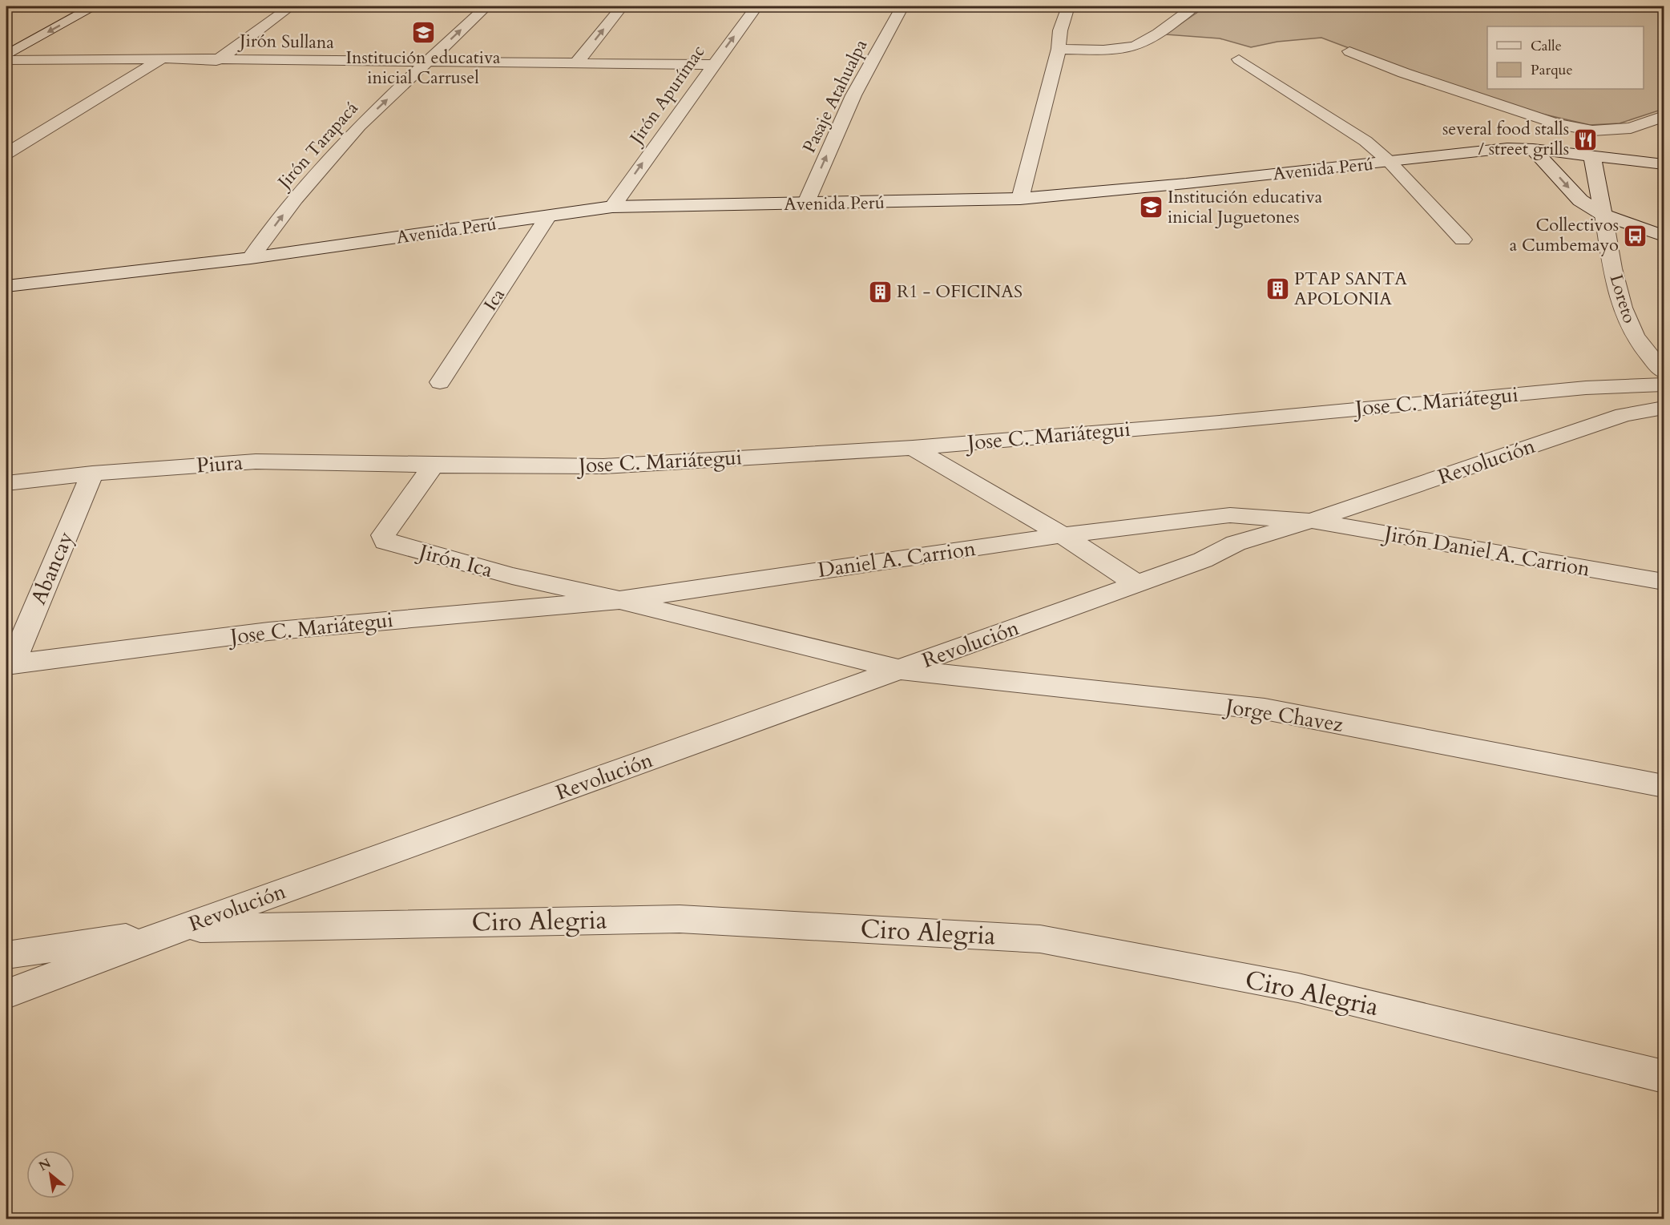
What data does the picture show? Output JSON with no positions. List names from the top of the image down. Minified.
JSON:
{"streets":{"street":["Jirón Sullana","Jirón Apurímac","Pasaje Atahualpa","Jirón Tarapacá","Avenida Perú","Loreto","Ica","Jose C. Mariátegui","Revolución","Piura","Jirón Daniel A. Carrion","Daniel A. Carrion","Jirón Ica","Abancay","Jorge Chavez","Ciro Alegria"]},"crossings":[["Jirón Sullana","Jirón Apurímac"],["Jirón Sullana","Jirón Tarapacá"],["Jirón Apurímac","Avenida Perú"],["Pasaje Atahualpa","Avenida Perú"],["Jirón Tarapacá","Avenida Perú"],["Avenida Perú","Loreto"],["Avenida Perú","Ica"],["Jose C. Mariátegui","Piura"],["Jose C. Mariátegui","Daniel A. Carrion"],["Jose C. Mariátegui","Jirón Ica"],["Jose C. Mariátegui","Abancay"],["Jose C. Mariátegui","Jorge Chavez"],["Revolución","Jirón Daniel A. Carrion"],["Revolución","Jorge Chavez"],["Revolución","Ciro Alegria"],["Piura","Jirón Ica"],["Piura","Abancay"],["Jirón Daniel A. Carrion","Daniel A. Carrion"],["Daniel A. Carrion","Jirón Ica"],["Daniel A. Carrion","Jorge Chavez"],["Jirón Ica","Jorge Chavez"]],"one_way":["Jirón Apurímac"],"places":{"school or university":["Institución educativa inicial Carrusel","Institución educativa inicial Juguetones"],"restaurant":["several food stalls / street grills"],"bus stop":["Collectivos a Cumbemayo"],"building":["PTAP SANTA APOLONIA","R1 - OFICINAS"]},"legend":["Calle","Parque"],"north":"top left"}
